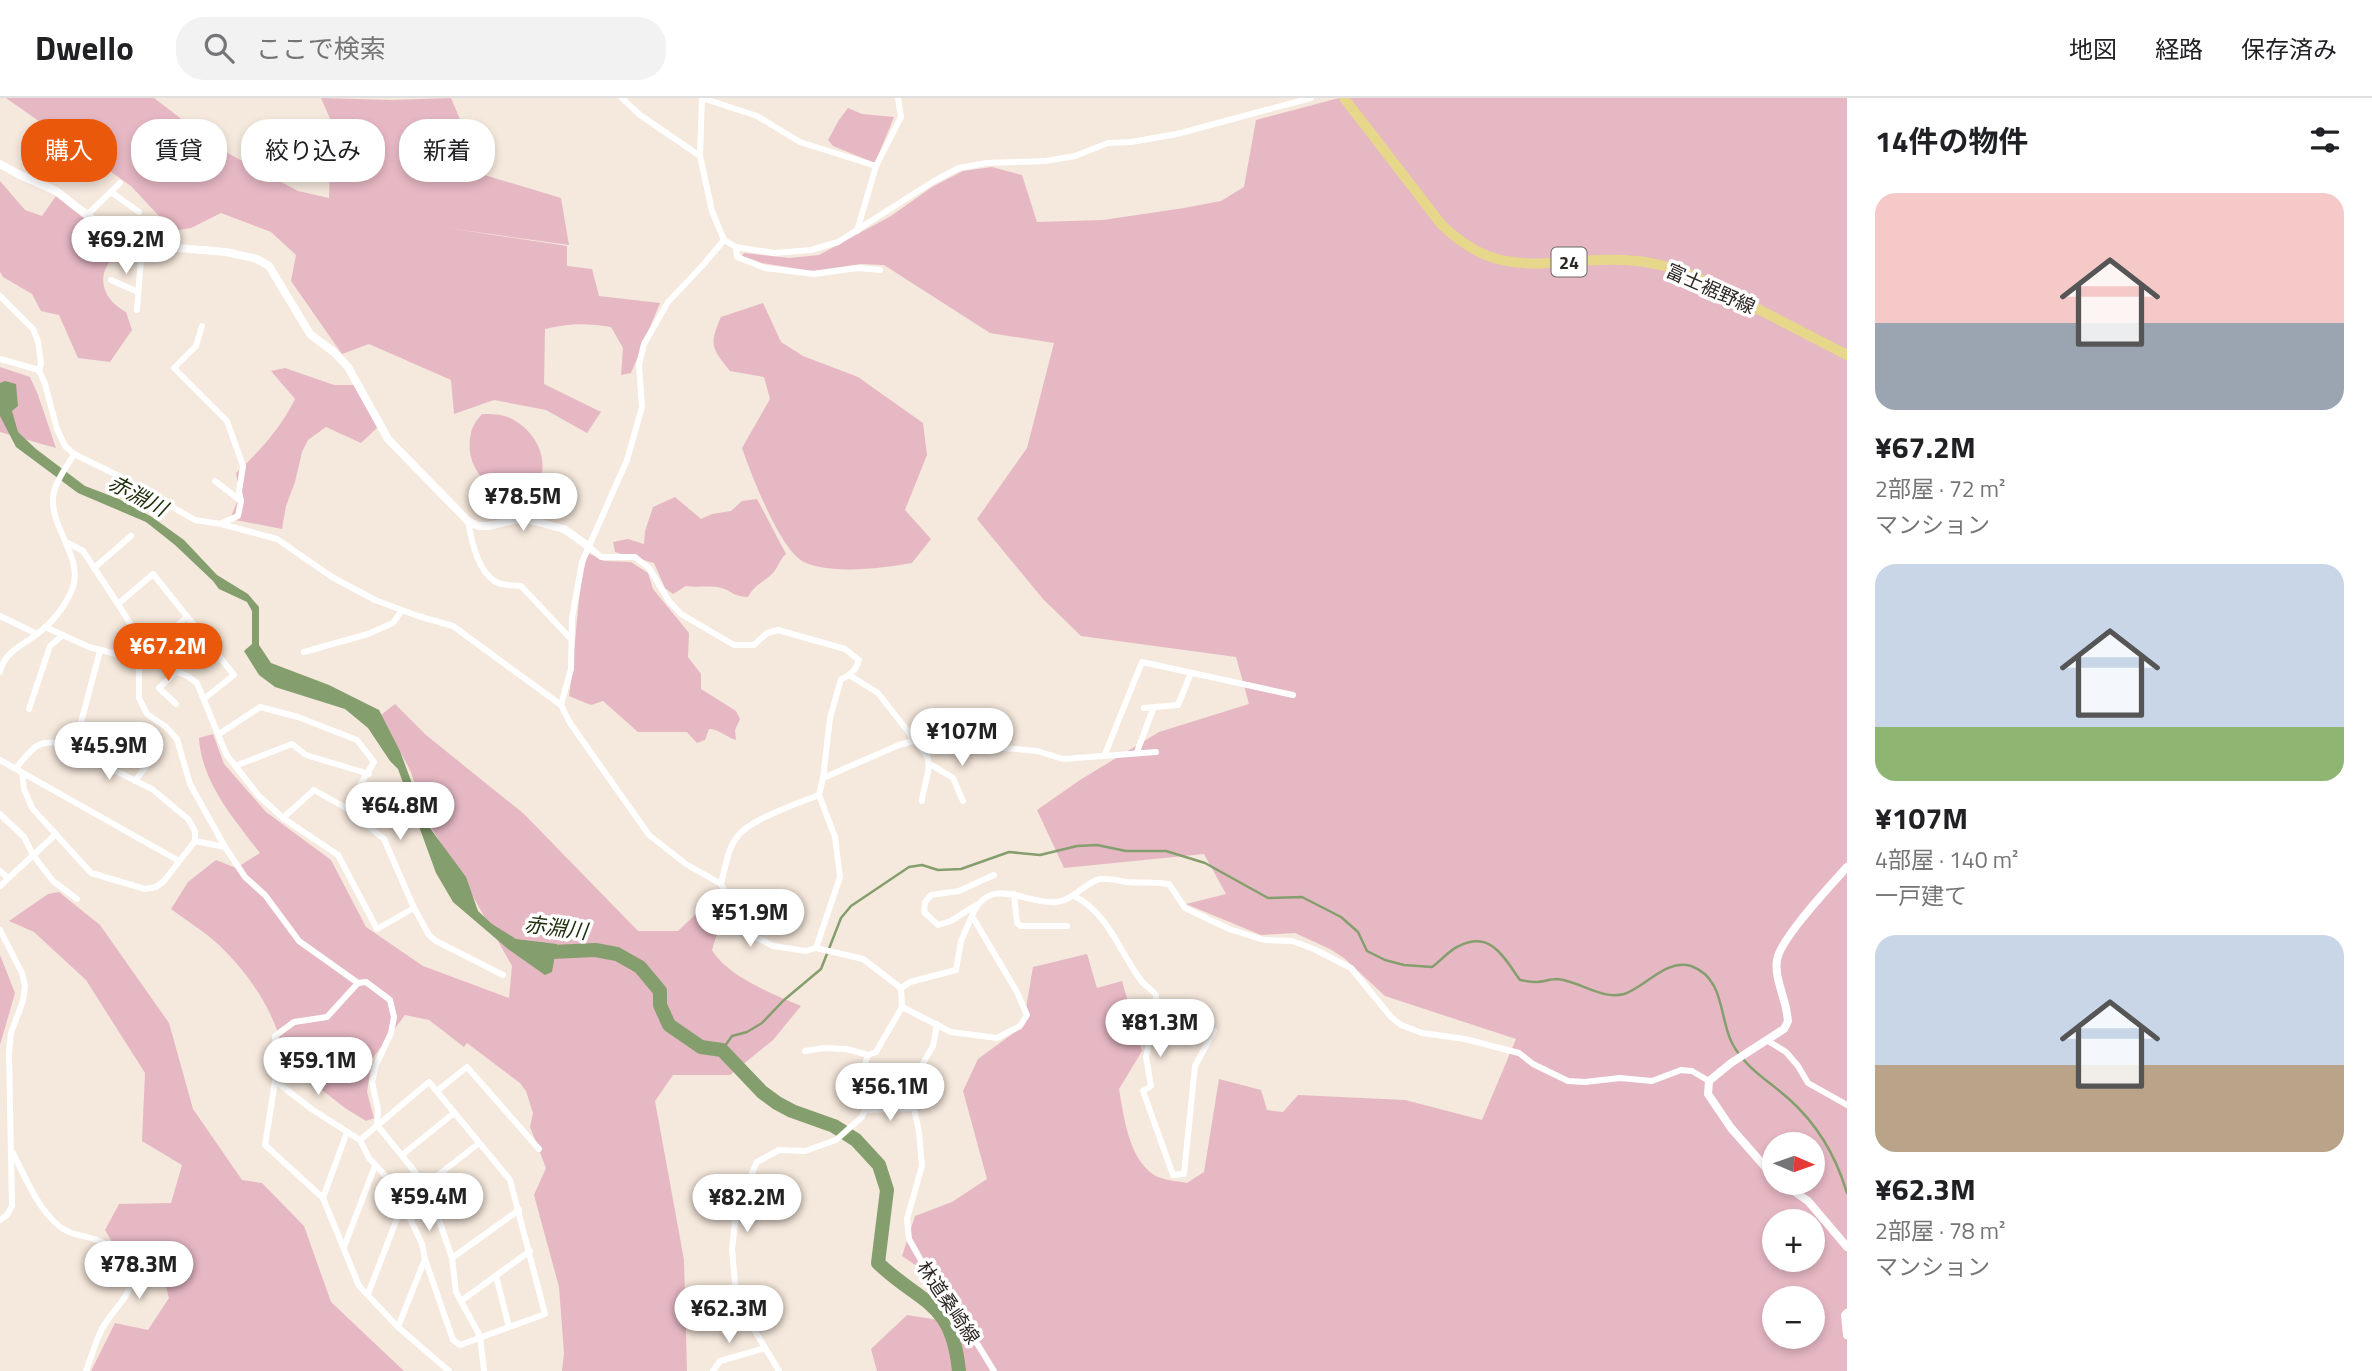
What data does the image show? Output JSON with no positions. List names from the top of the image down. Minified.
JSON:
{"streets":{"main road":["24","富士裾野線"],"street":["林道桑崎線"]},"water":["赤淵川"],"north":"right","page":{"header":"Dwello","search":"ここで検索","nav":["地図","経路","保存済み"],"heading":"14件の物件","chip":["購入","賃貸","絞り込み","新着"],"list":[{"name":"¥67.2M","note":"2部屋 · 72 m² · マンション"},{"name":"¥107M","note":"4部屋 · 140 m² · 一戸建て"},{"name":"¥62.3M","note":"2部屋 · 78 m² · マンション"}],"price":["¥69.2M","¥78.5M","¥67.2M","¥107M","¥45.9M","¥64.8M","¥51.9M","¥81.3M","¥59.1M","¥56.1M","¥59.4M","¥82.2M","¥78.3M","¥62.3M"],"map_buttons":["+","−"]}}
